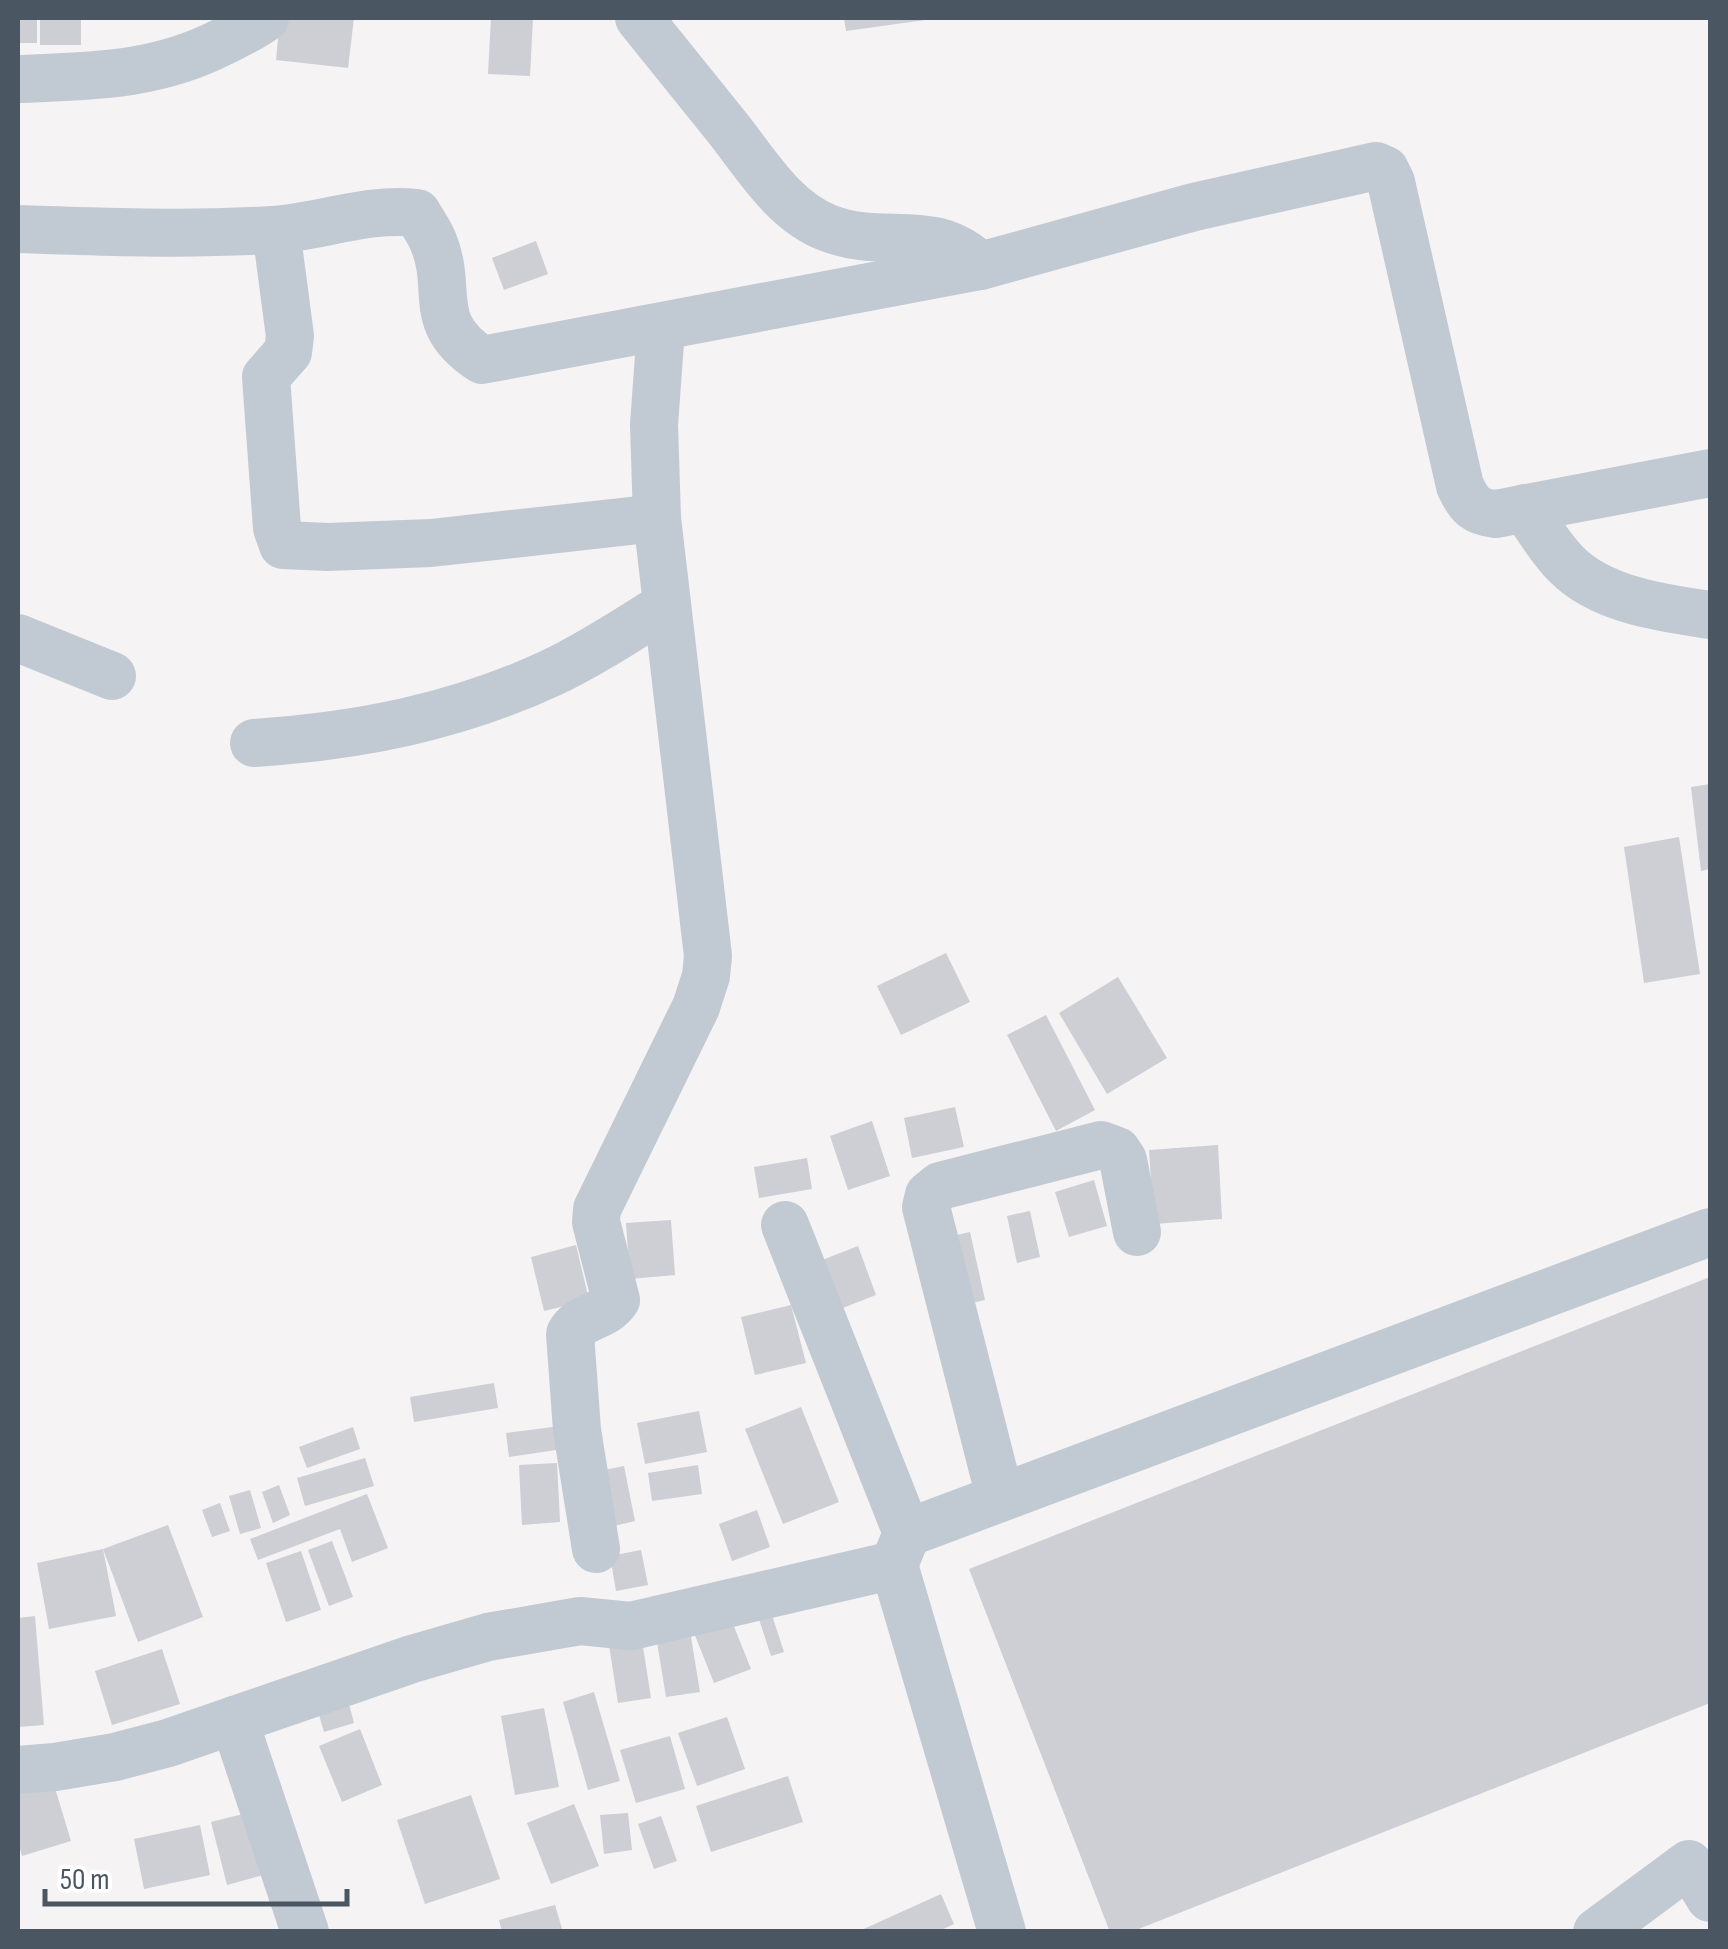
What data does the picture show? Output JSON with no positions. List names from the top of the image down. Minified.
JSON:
{"scale_bar":"50 m"}
